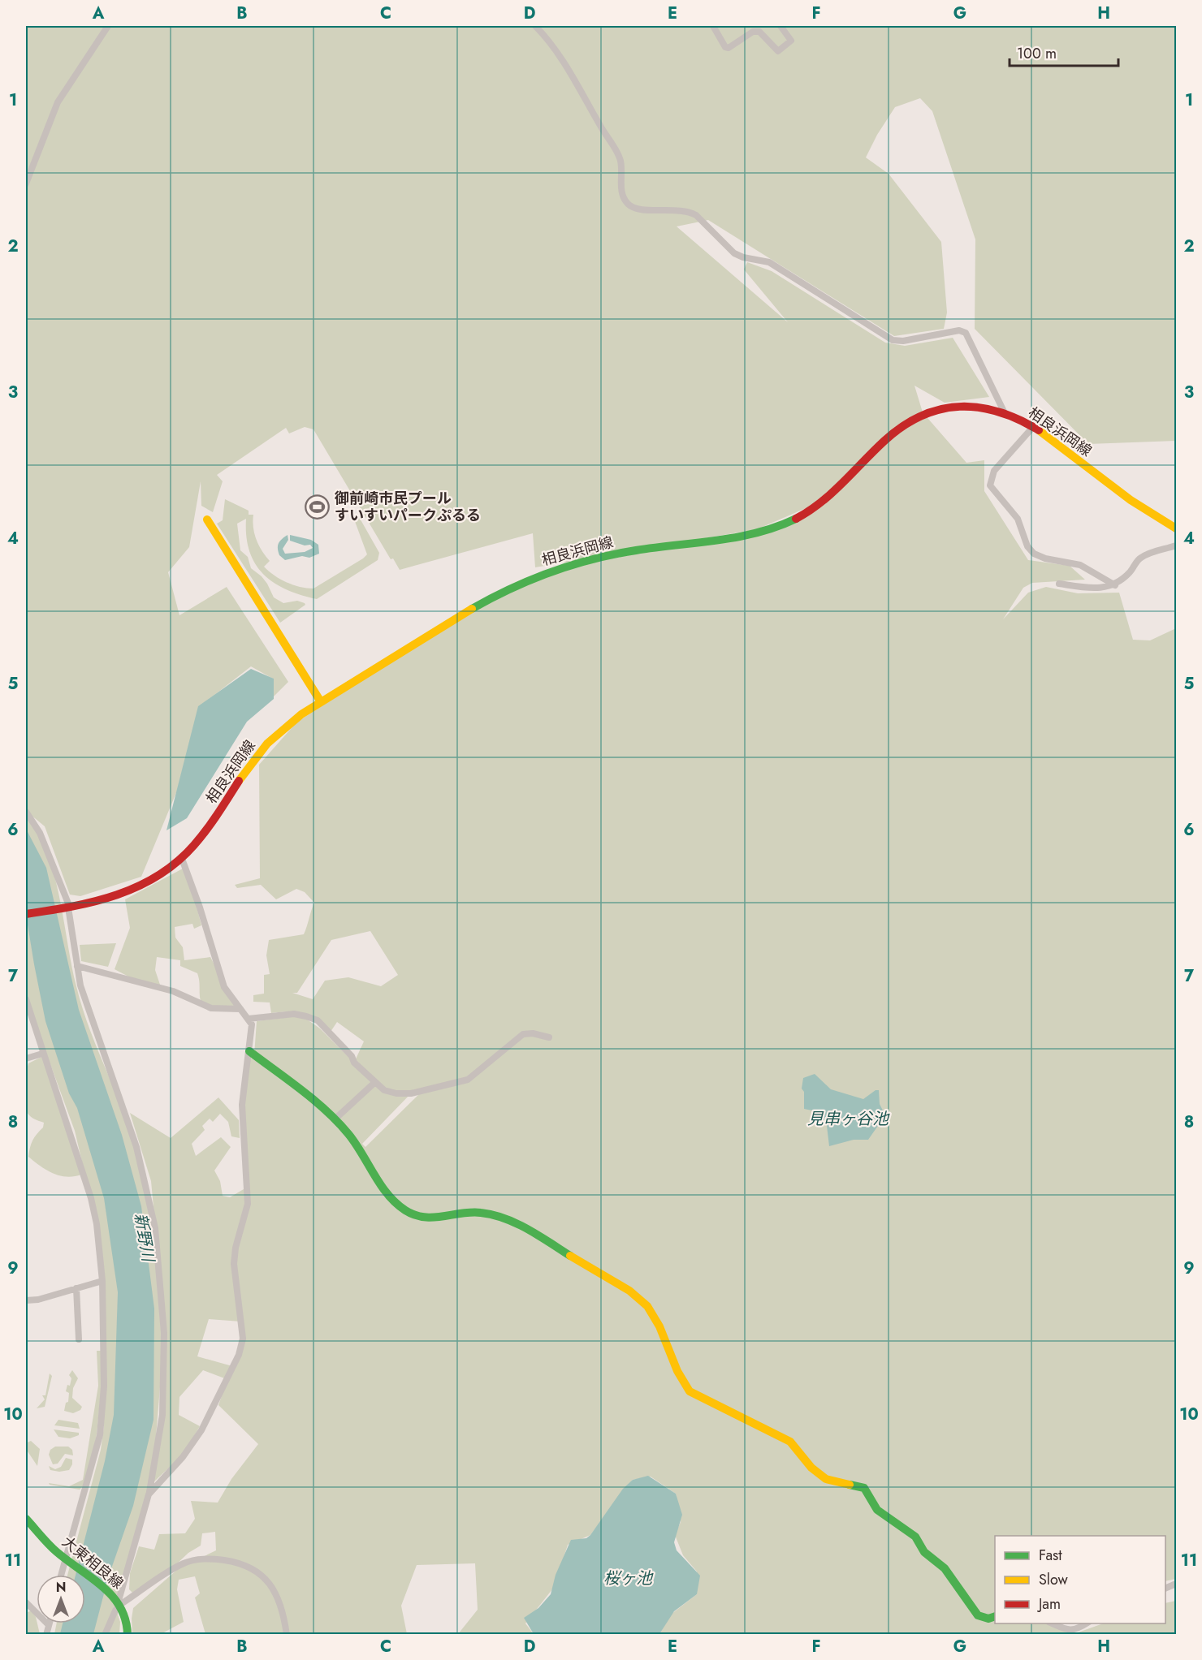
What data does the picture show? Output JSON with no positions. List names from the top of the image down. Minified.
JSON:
{"streets":{"main road":["相良浜岡線","大東相良線"]},"water":["見串ヶ谷池","新野川","桜ヶ池"],"places":{"sports":["御前崎市民プール すいすいパークぷるる"]},"legend":["Fast","Slow","Jam"],"scale_bar":"100 m","north":"top","grid":{"columns":["A","B","C","D","E","F","G","H"],"rows":["1","2","3","4","5","6","7","8","9","10","11"]}}
